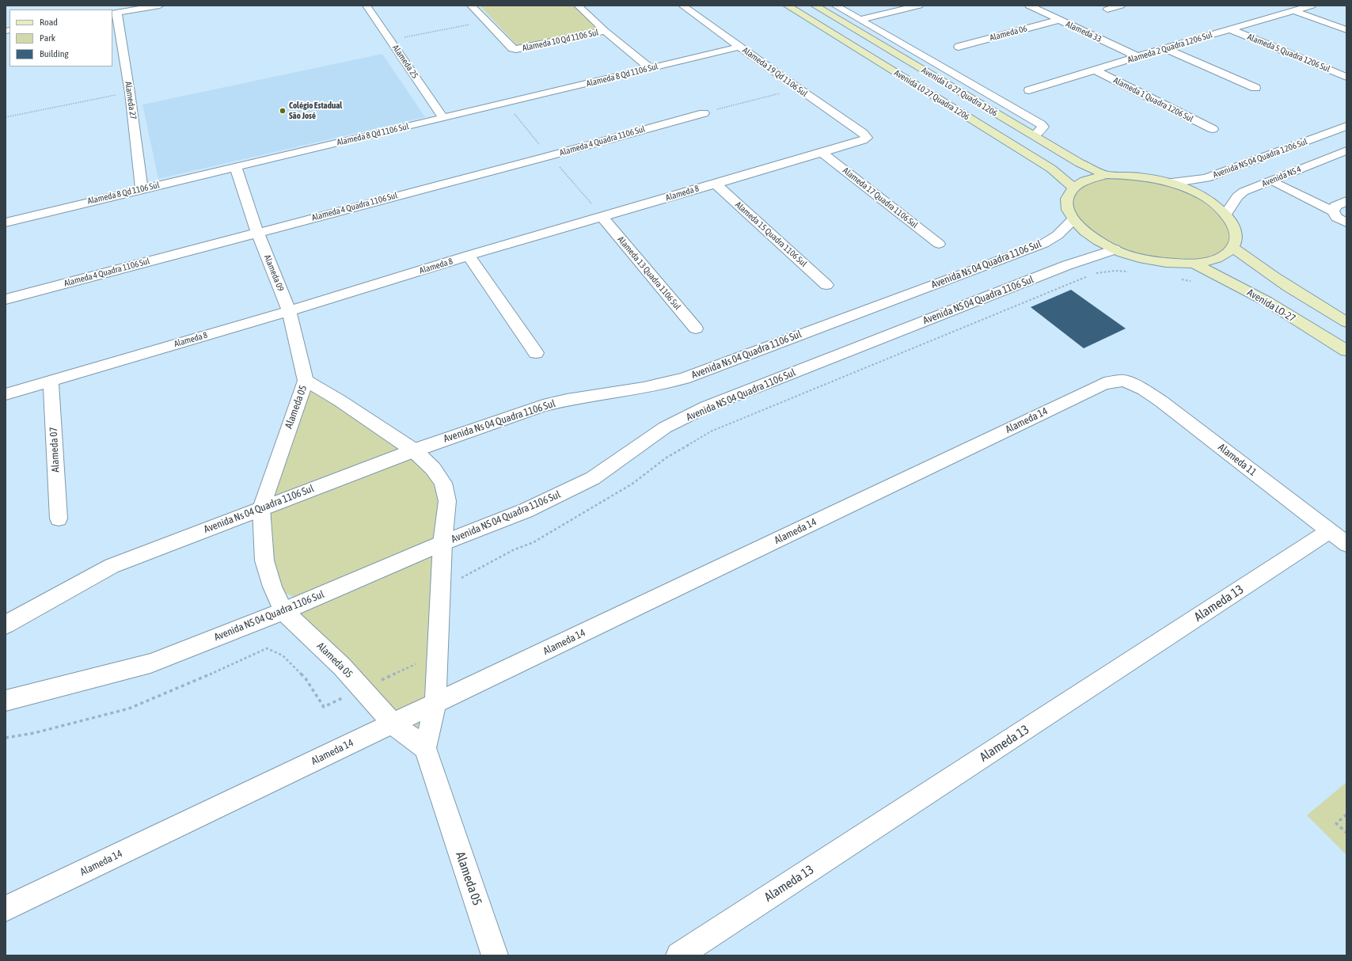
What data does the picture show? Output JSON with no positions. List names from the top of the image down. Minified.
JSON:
{"streets":{"main road":["Avenida Lo 27 Quadra 1206","Avenida L0 27 Quadra 1206","Avenida LO-27"],"street":["Alameda 33","Alameda 06","Alameda 10 Qd 1106 Sul","Alameda 2 Quadra 1206 Sul","Alameda 5 Quadra 1206 Sul","Alameda 25","Alameda 19 Qd 1106 Sul","Alameda 8 Qd 1106 Sul","Alameda 1 Quadra 1206 Sul","Alameda 27","Alameda 4 Quadra 1106 Sul","Avenida NS 04 Quadra 1206 Sul","Avenida NS 4","Alameda 8","Alameda 17 Quadra 1106 Sul","Alameda 15 Quadra 1106 Sul","Avenida Ns 04 Quadra 1106 Sul","Alameda 09","Alameda 13 Quadra 1106 Sul","Avenida NS 04 Quadra 1106 Sul","Alameda 05","Alameda 14","Alameda 07","Alameda 11","Alameda 13"]},"crossings":[["Alameda 33","Alameda 06"],["Alameda 33","Alameda 2 Quadra 1206 Sul"],["Alameda 2 Quadra 1206 Sul","Alameda 5 Quadra 1206 Sul"],["Alameda 2 Quadra 1206 Sul","Alameda 1 Quadra 1206 Sul"],["Alameda 25","Alameda 8 Qd 1106 Sul"],["Alameda 19 Qd 1106 Sul","Alameda 8 Qd 1106 Sul"],["Alameda 19 Qd 1106 Sul","Alameda 8"],["Alameda 8 Qd 1106 Sul","Alameda 27"],["Alameda 8 Qd 1106 Sul","Alameda 09"],["Alameda 4 Quadra 1106 Sul","Alameda 09"],["Alameda 8","Alameda 17 Quadra 1106 Sul"],["Alameda 8","Alameda 15 Quadra 1106 Sul"],["Alameda 8","Alameda 09"],["Alameda 8","Alameda 13 Quadra 1106 Sul"],["Alameda 8","Alameda 07"],["Avenida Ns 04 Quadra 1106 Sul","Alameda 05"],["Alameda 09","Alameda 05"],["Avenida NS 04 Quadra 1106 Sul","Alameda 05"],["Alameda 05","Alameda 14"],["Alameda 14","Alameda 11"],["Alameda 11","Alameda 13"]],"places":["Colégio Estadual São José"],"legend":["Road","Park","Building"]}
